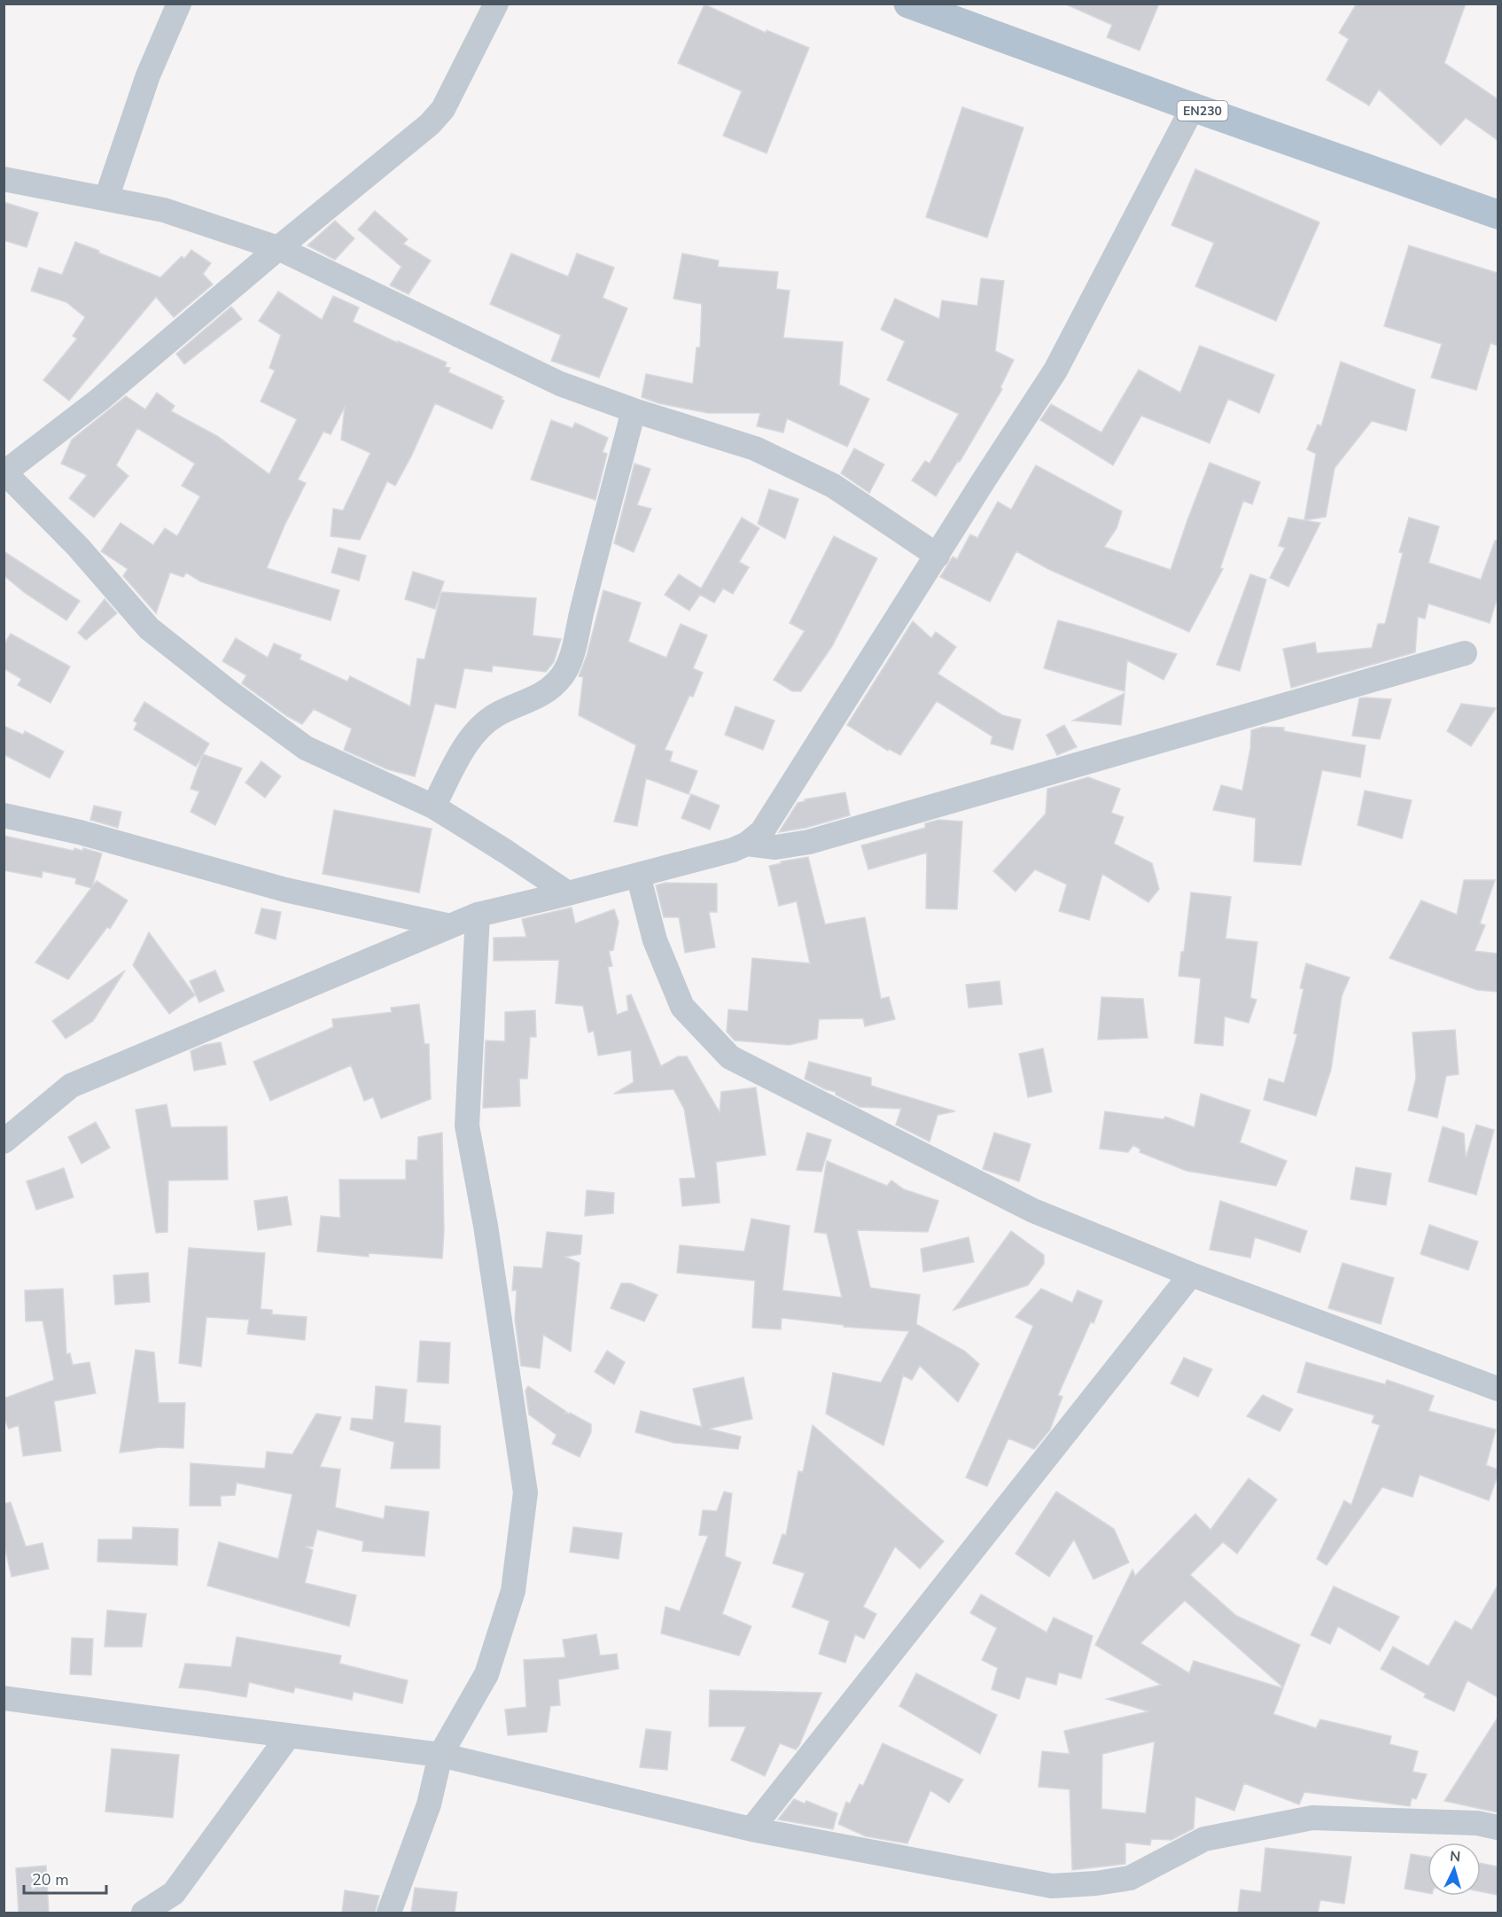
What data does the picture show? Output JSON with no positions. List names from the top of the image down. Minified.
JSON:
{"streets":{"main road":["EN230"]},"scale_bar":"20 m","north":"top"}
